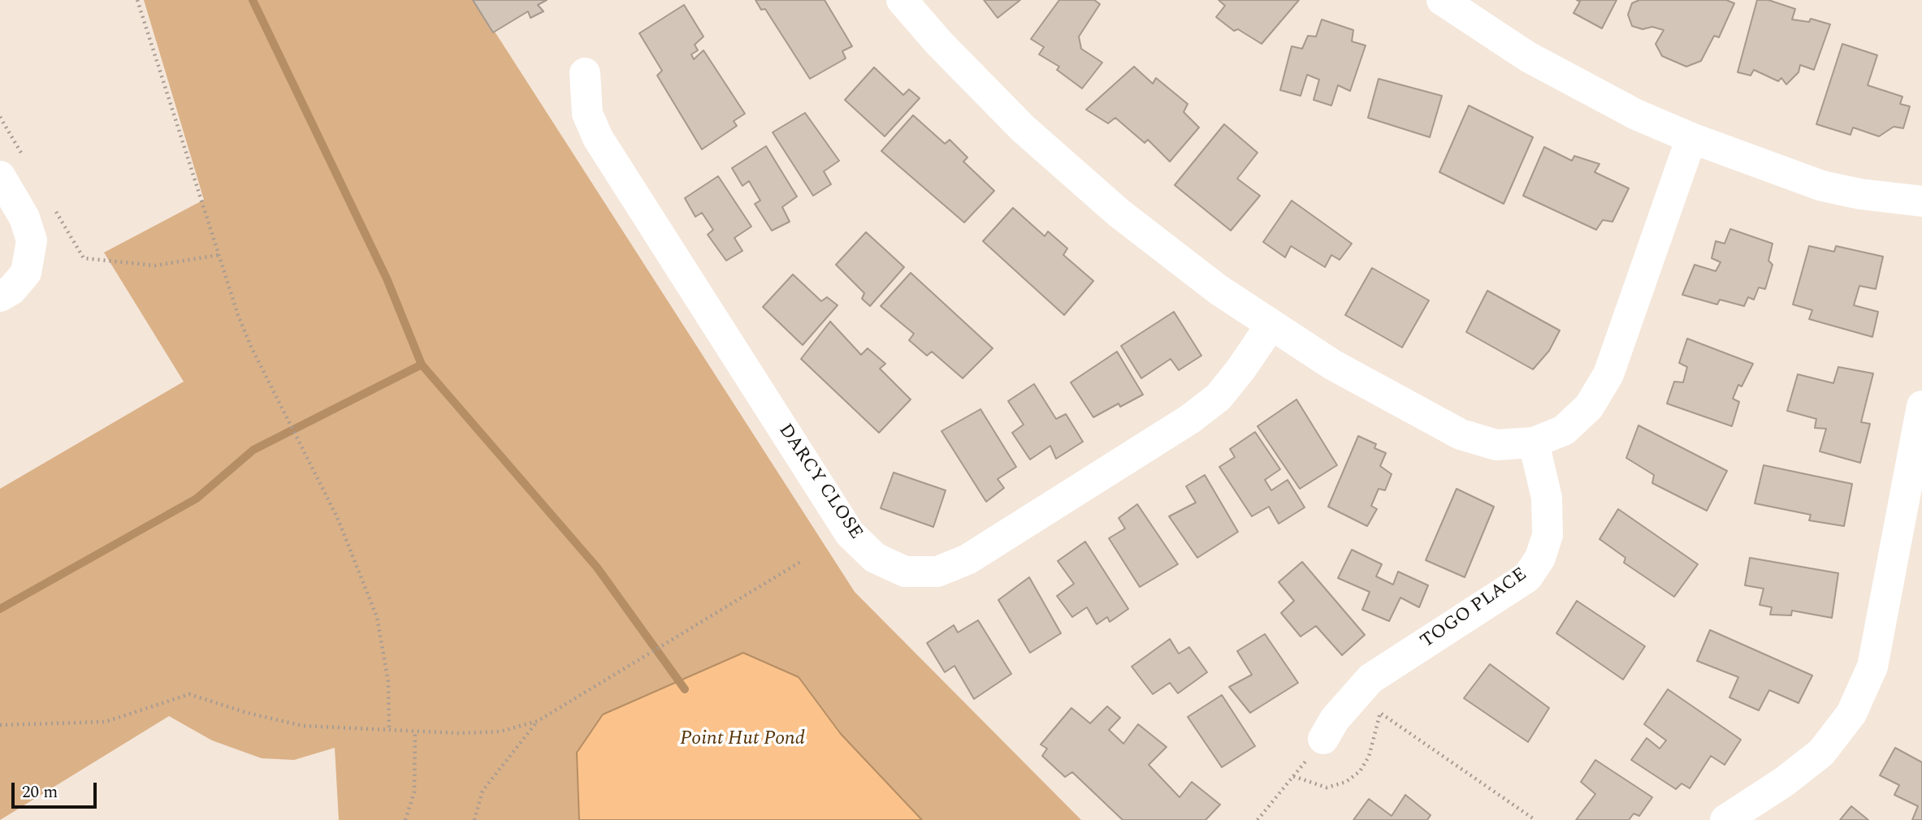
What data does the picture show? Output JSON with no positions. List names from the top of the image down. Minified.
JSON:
{"streets":{"street":["DARCY CLOSE","TOGO PLACE"]},"water":["Point Hut Pond"],"scale_bar":"20 m"}
